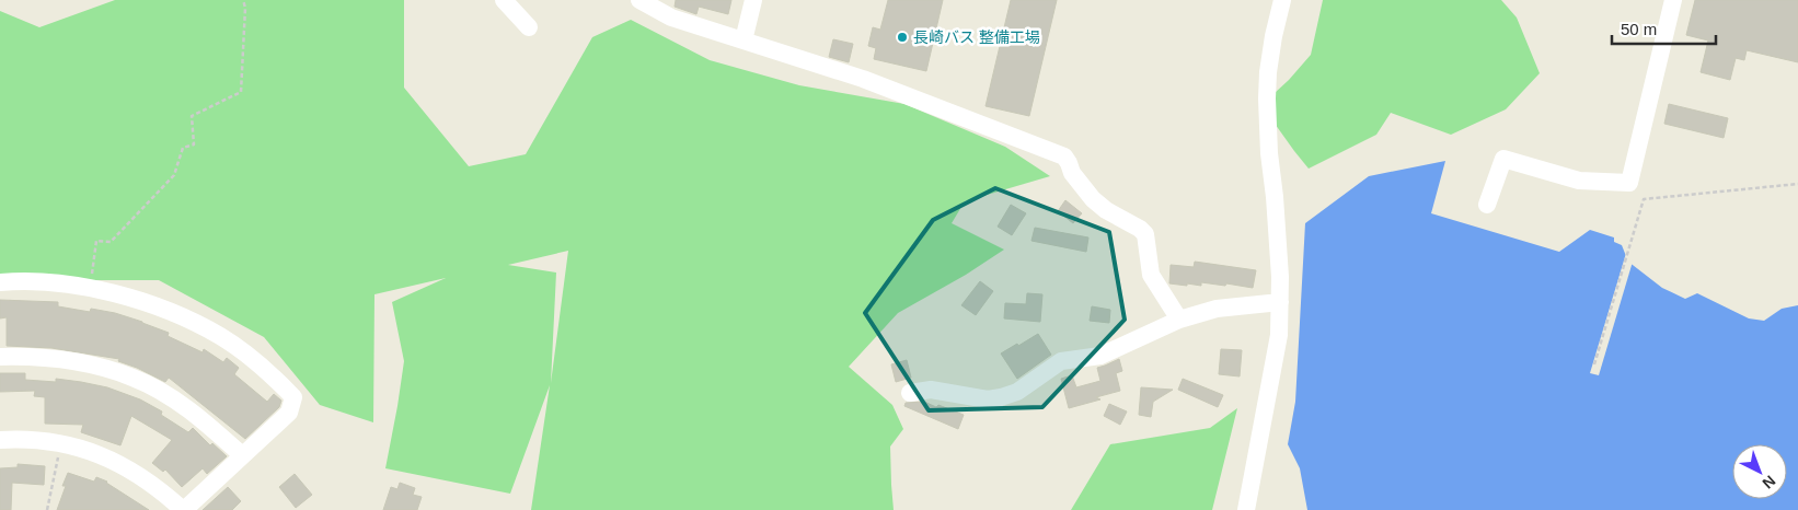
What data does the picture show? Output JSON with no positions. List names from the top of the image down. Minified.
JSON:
{"places":["長崎バス 整備工場"],"scale_bar":"50 m","north":"bottom right"}
